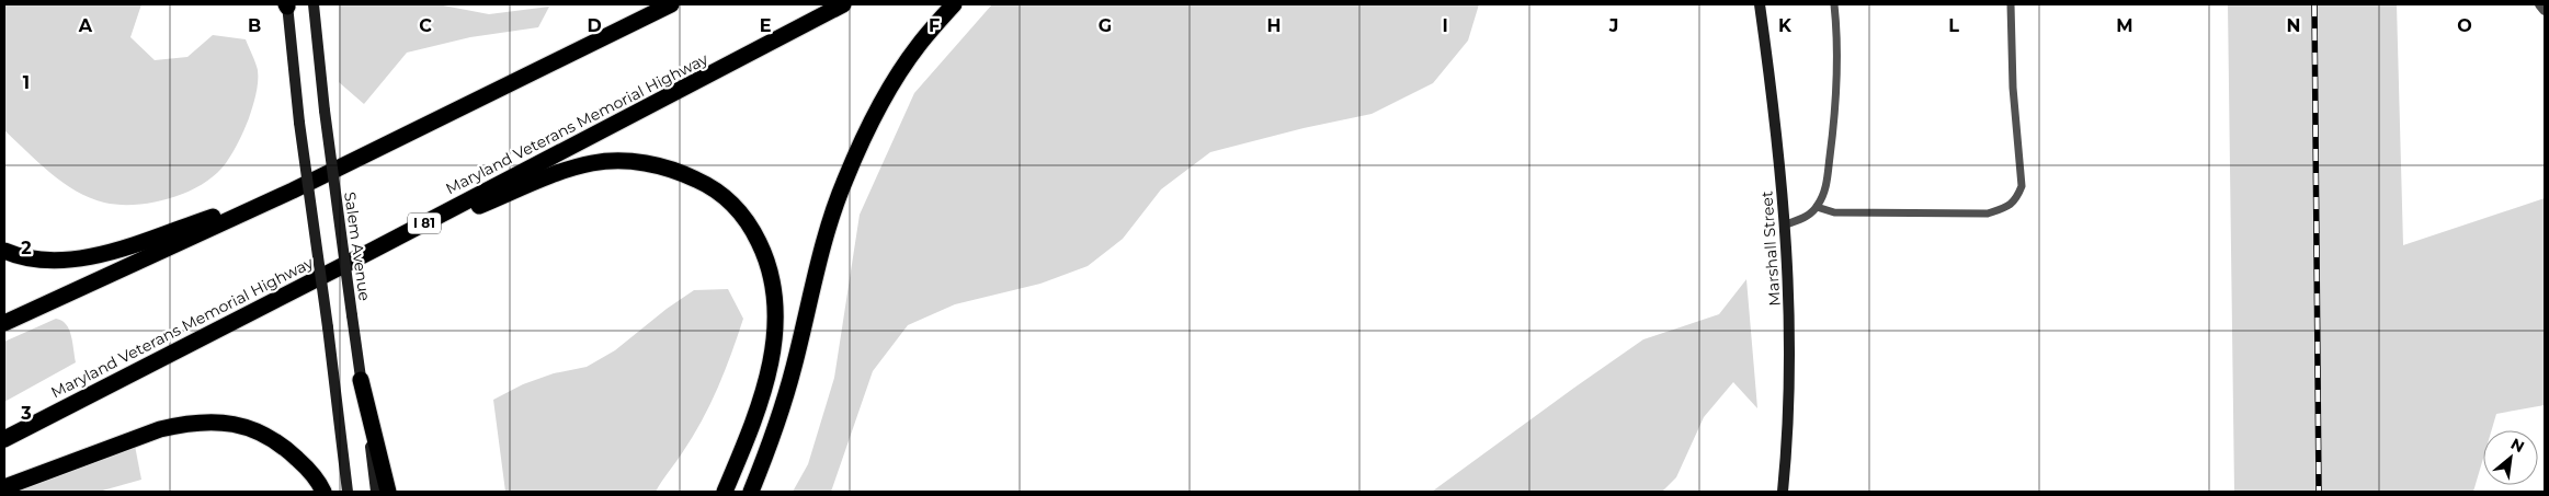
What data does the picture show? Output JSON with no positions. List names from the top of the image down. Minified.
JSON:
{"streets":{"highway":["Maryland Veterans Memorial Highway","I 81"],"main road":["Salem Avenue","Marshall Street"]},"north":"top right","grid":{"columns":["A","B","C","D","E","F","G","H","I","J","K","L","M","N","O"],"rows":["1","2","3"]}}
